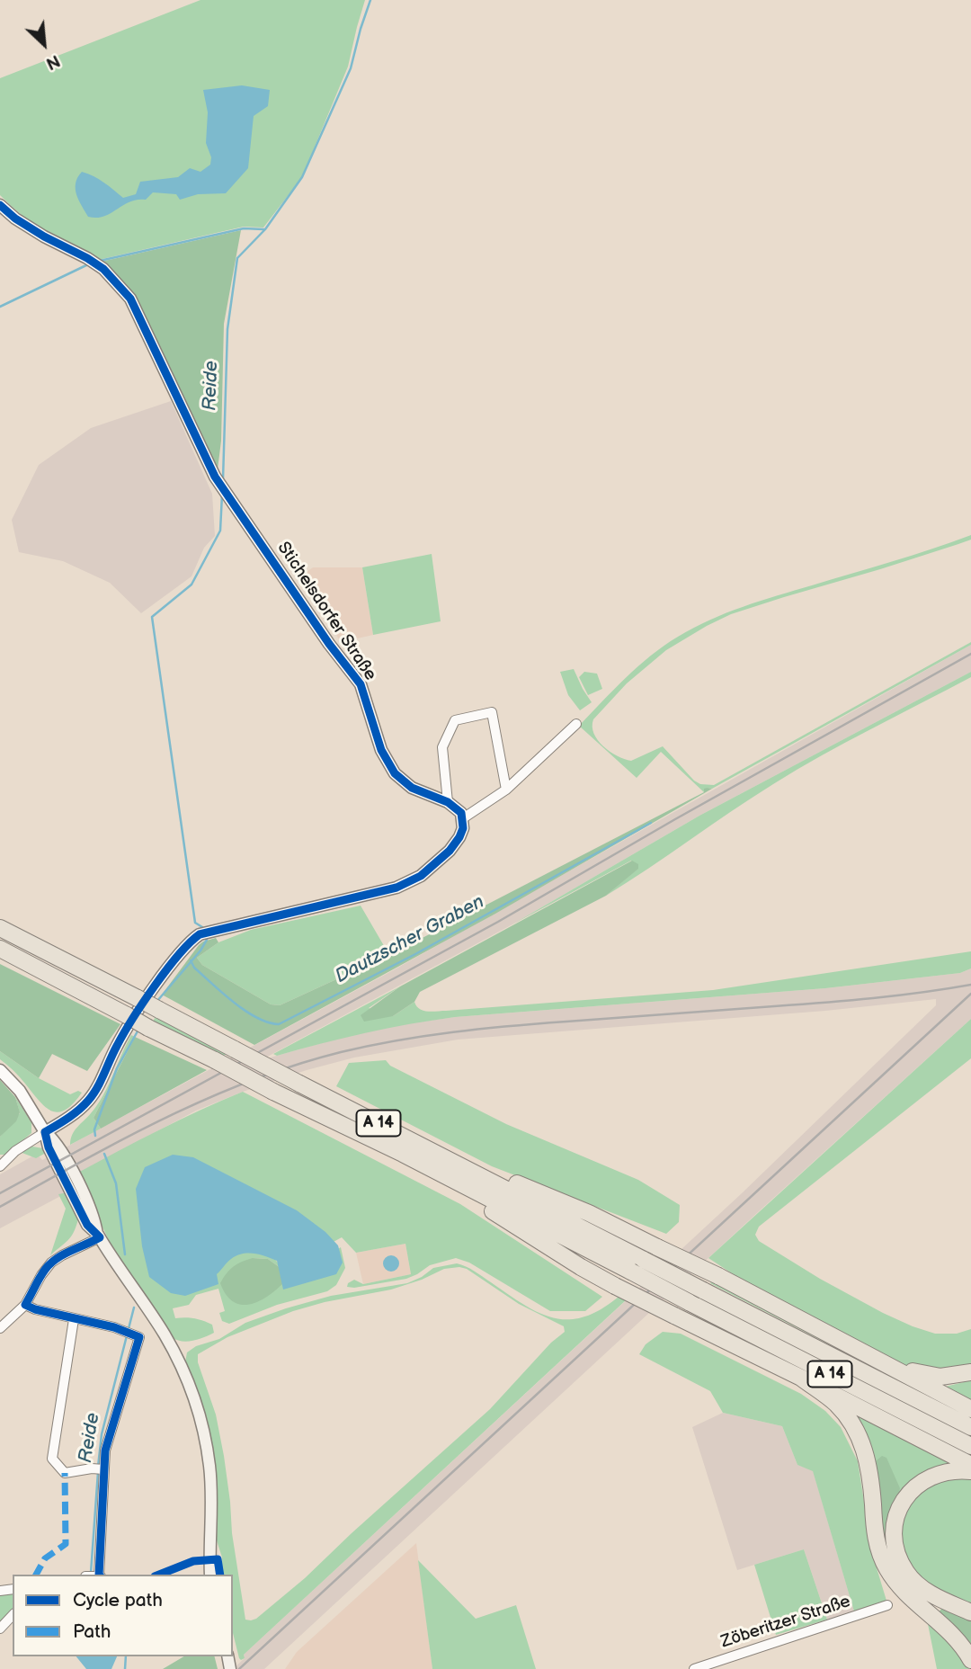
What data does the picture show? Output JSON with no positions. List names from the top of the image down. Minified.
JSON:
{"streets":{"highway":["A 14"],"street":["Stichelsdorfer Straße","Zöberitzer Straße"]},"water":["Reide","Dautzscher Graben"],"legend":["Cycle path","Path"],"north":"bottom right"}
